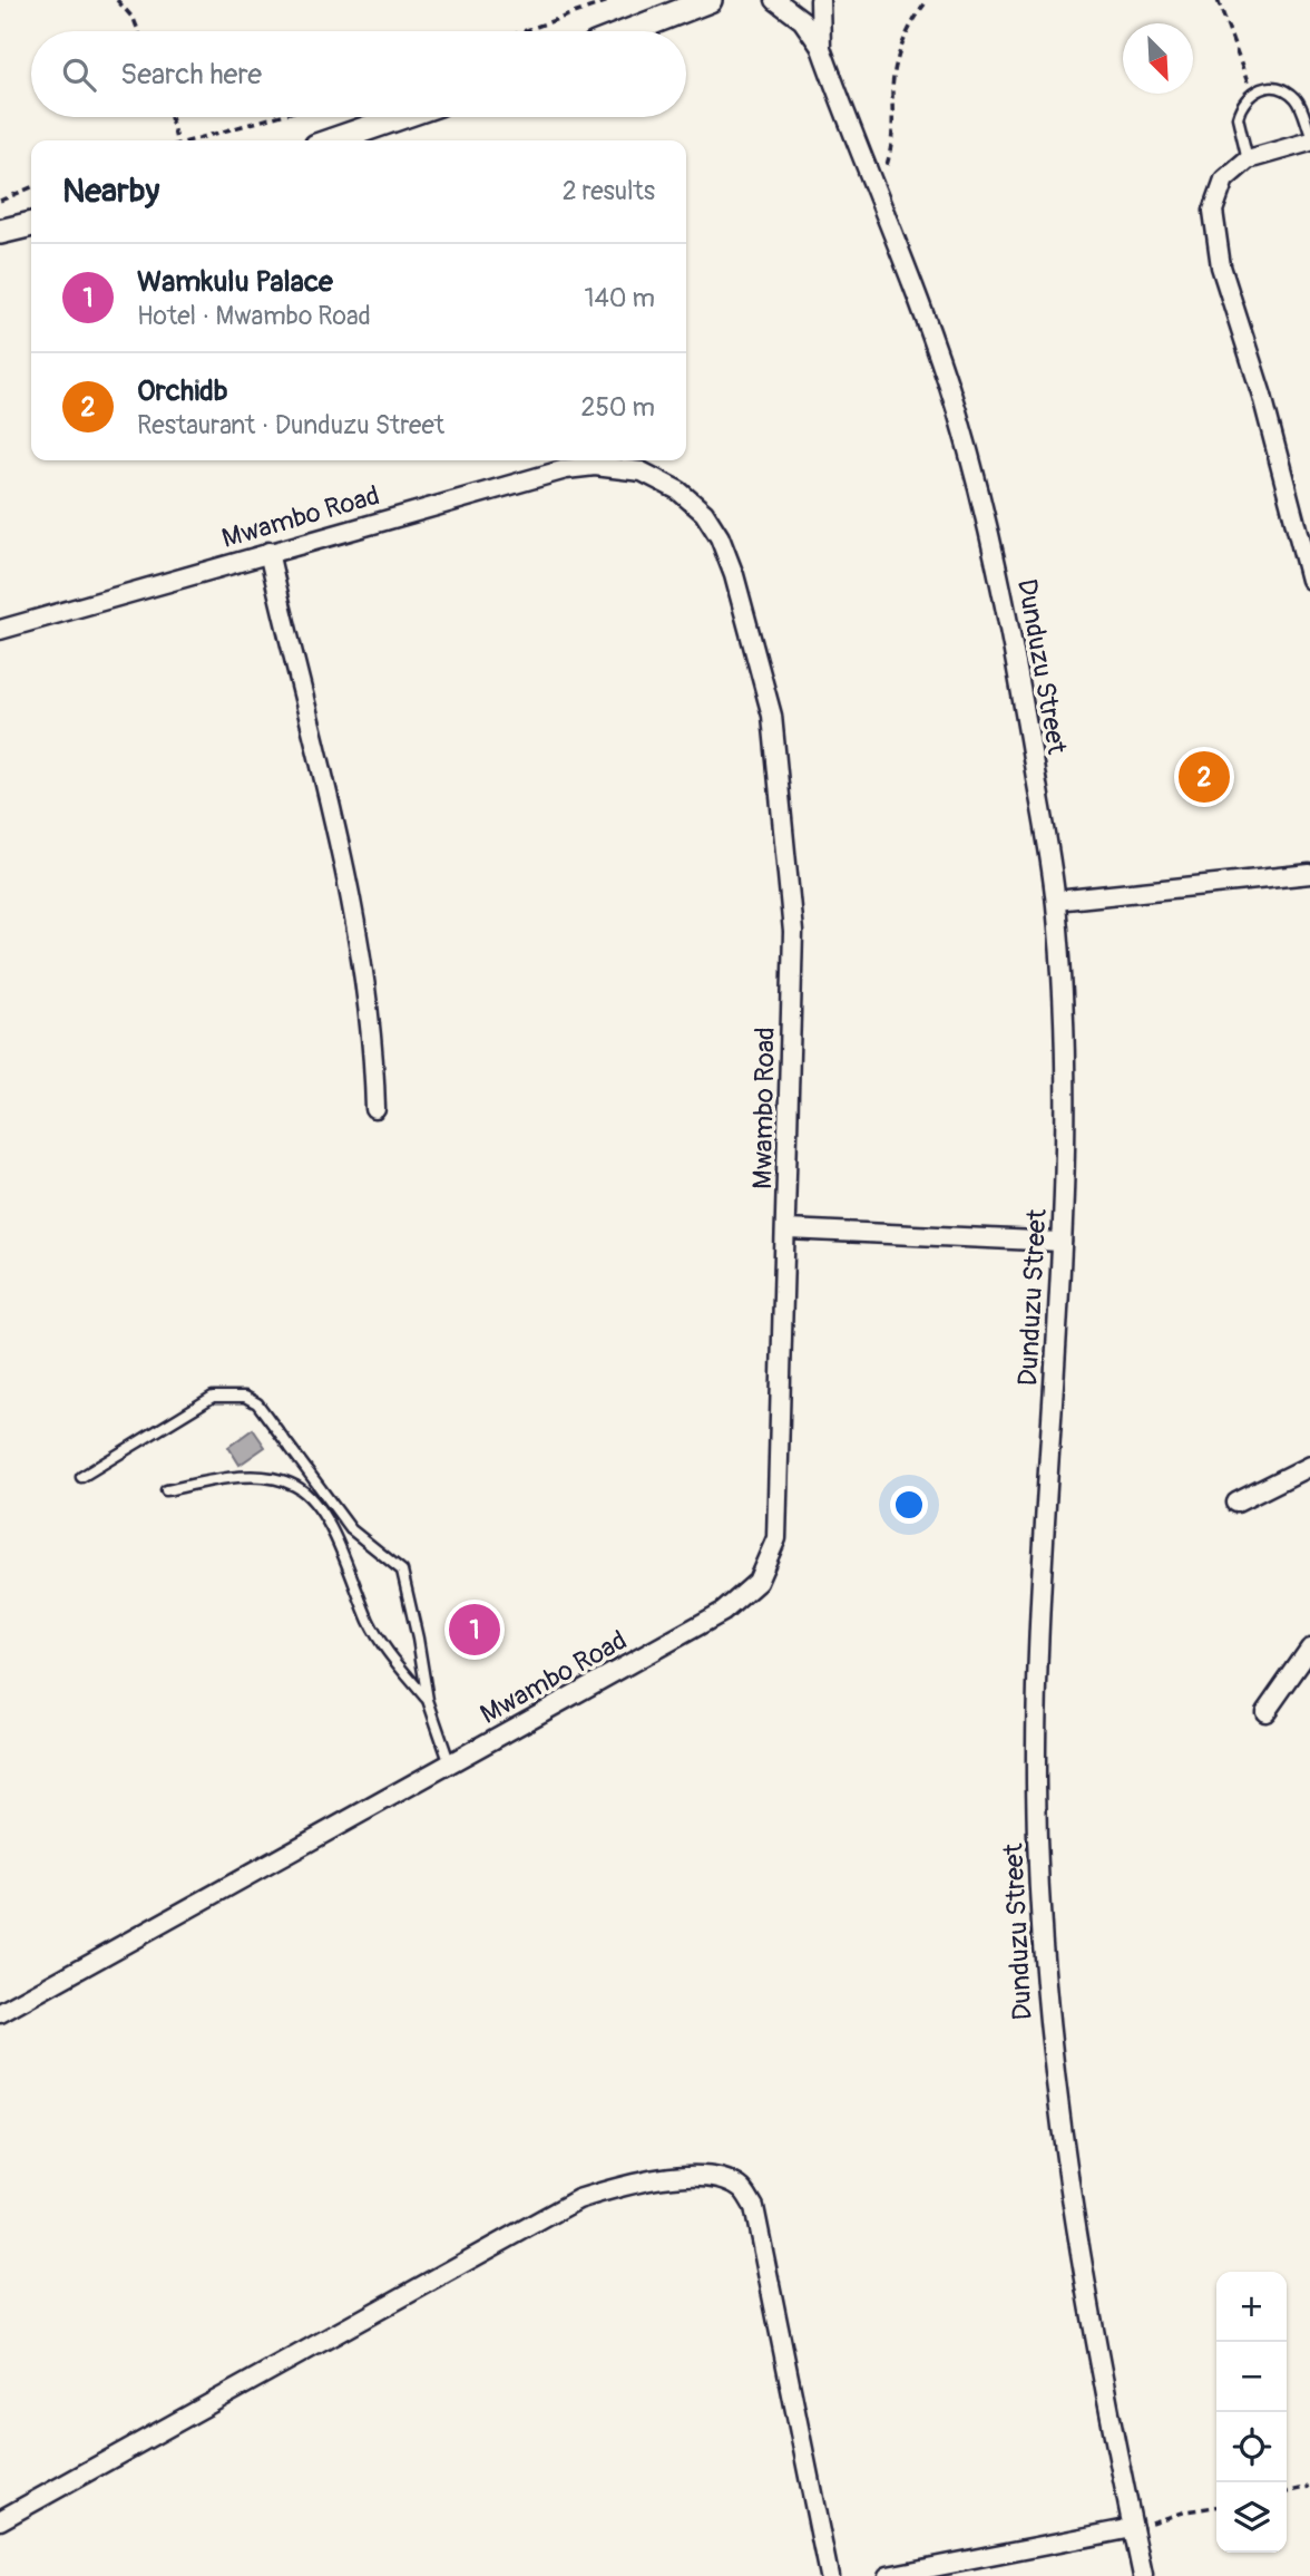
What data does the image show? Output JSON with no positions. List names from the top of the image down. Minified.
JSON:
{"streets":{"street":["Mwambo Road","Dunduzu Street"]},"north":"bottom right","page":{"search":"Search here","heading":["Nearby","2 results"],"list":[{"mark":"1","name":"Wamkulu Palace","note":"Hotel · Mwambo Road","value":"140 m"},{"mark":"2","name":"Orchidb","note":"Restaurant · Dunduzu Street","value":"250 m"}],"pins":["2","1"],"map_buttons":["+","−"]}}
